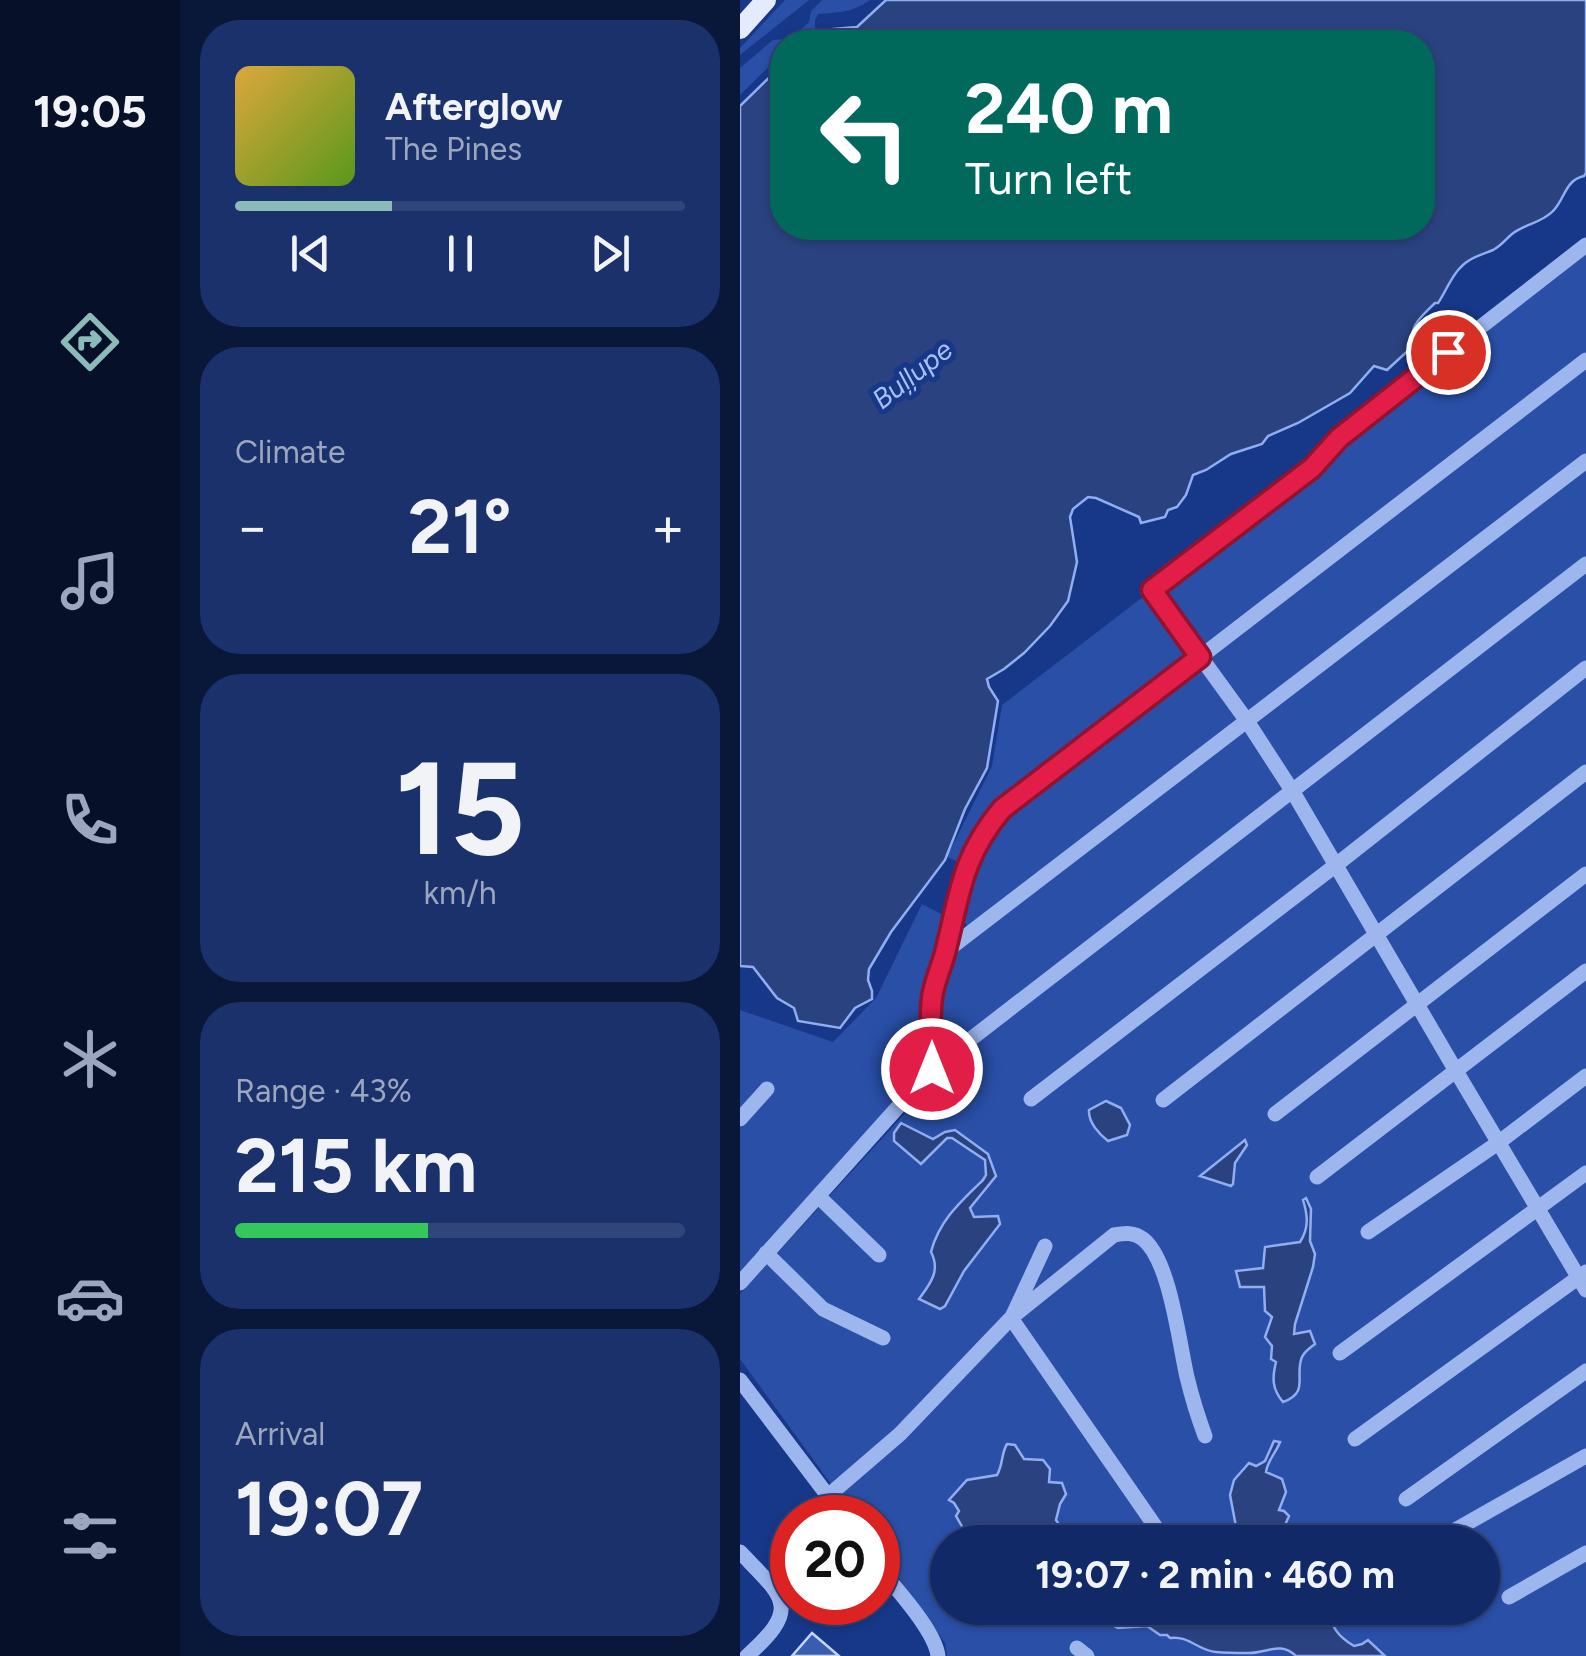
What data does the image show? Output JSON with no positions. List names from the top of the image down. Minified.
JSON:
{"water":["Buļļupe"],"page":{"tabs":"19:05","turn":["240 m","Turn left"],"song":["Afterglow","The Pines"],"tile":["Climate",["15","km/h"],["Range · 43%","215 km"],["Arrival","19:07"]],"heat":["−","21°","+"],"limit":"20","trip":"19:07 · 2 min · 460 m"}}
